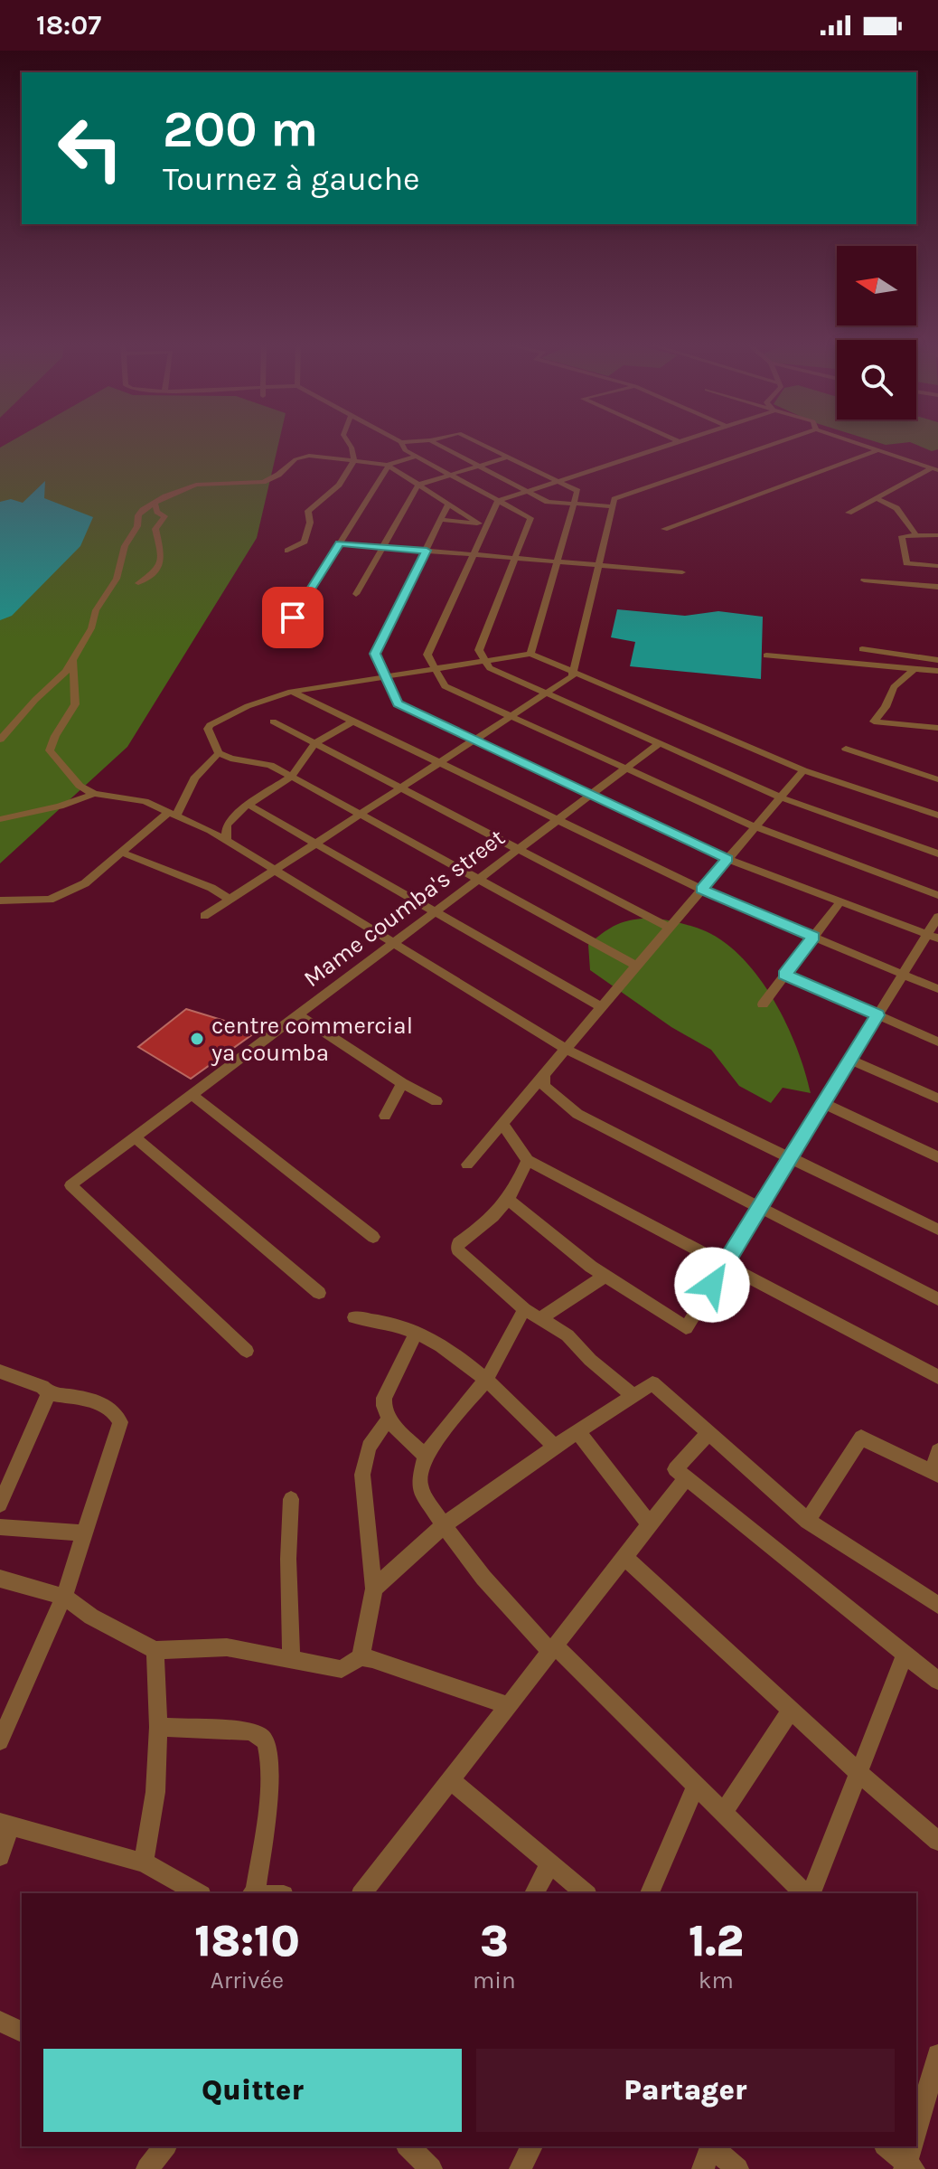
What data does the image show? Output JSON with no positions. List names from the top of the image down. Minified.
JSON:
{"streets":{"street":["Mame coumba's street"]},"places":["centre commercial ya coumba"],"north":"left","page":{"status":"18:07","turn":["200 m","Tournez à gauche"],"eta":["18:10","Arrivée","3","min","1.2","km"],"buttons":["Quitter","Partager"]}}
